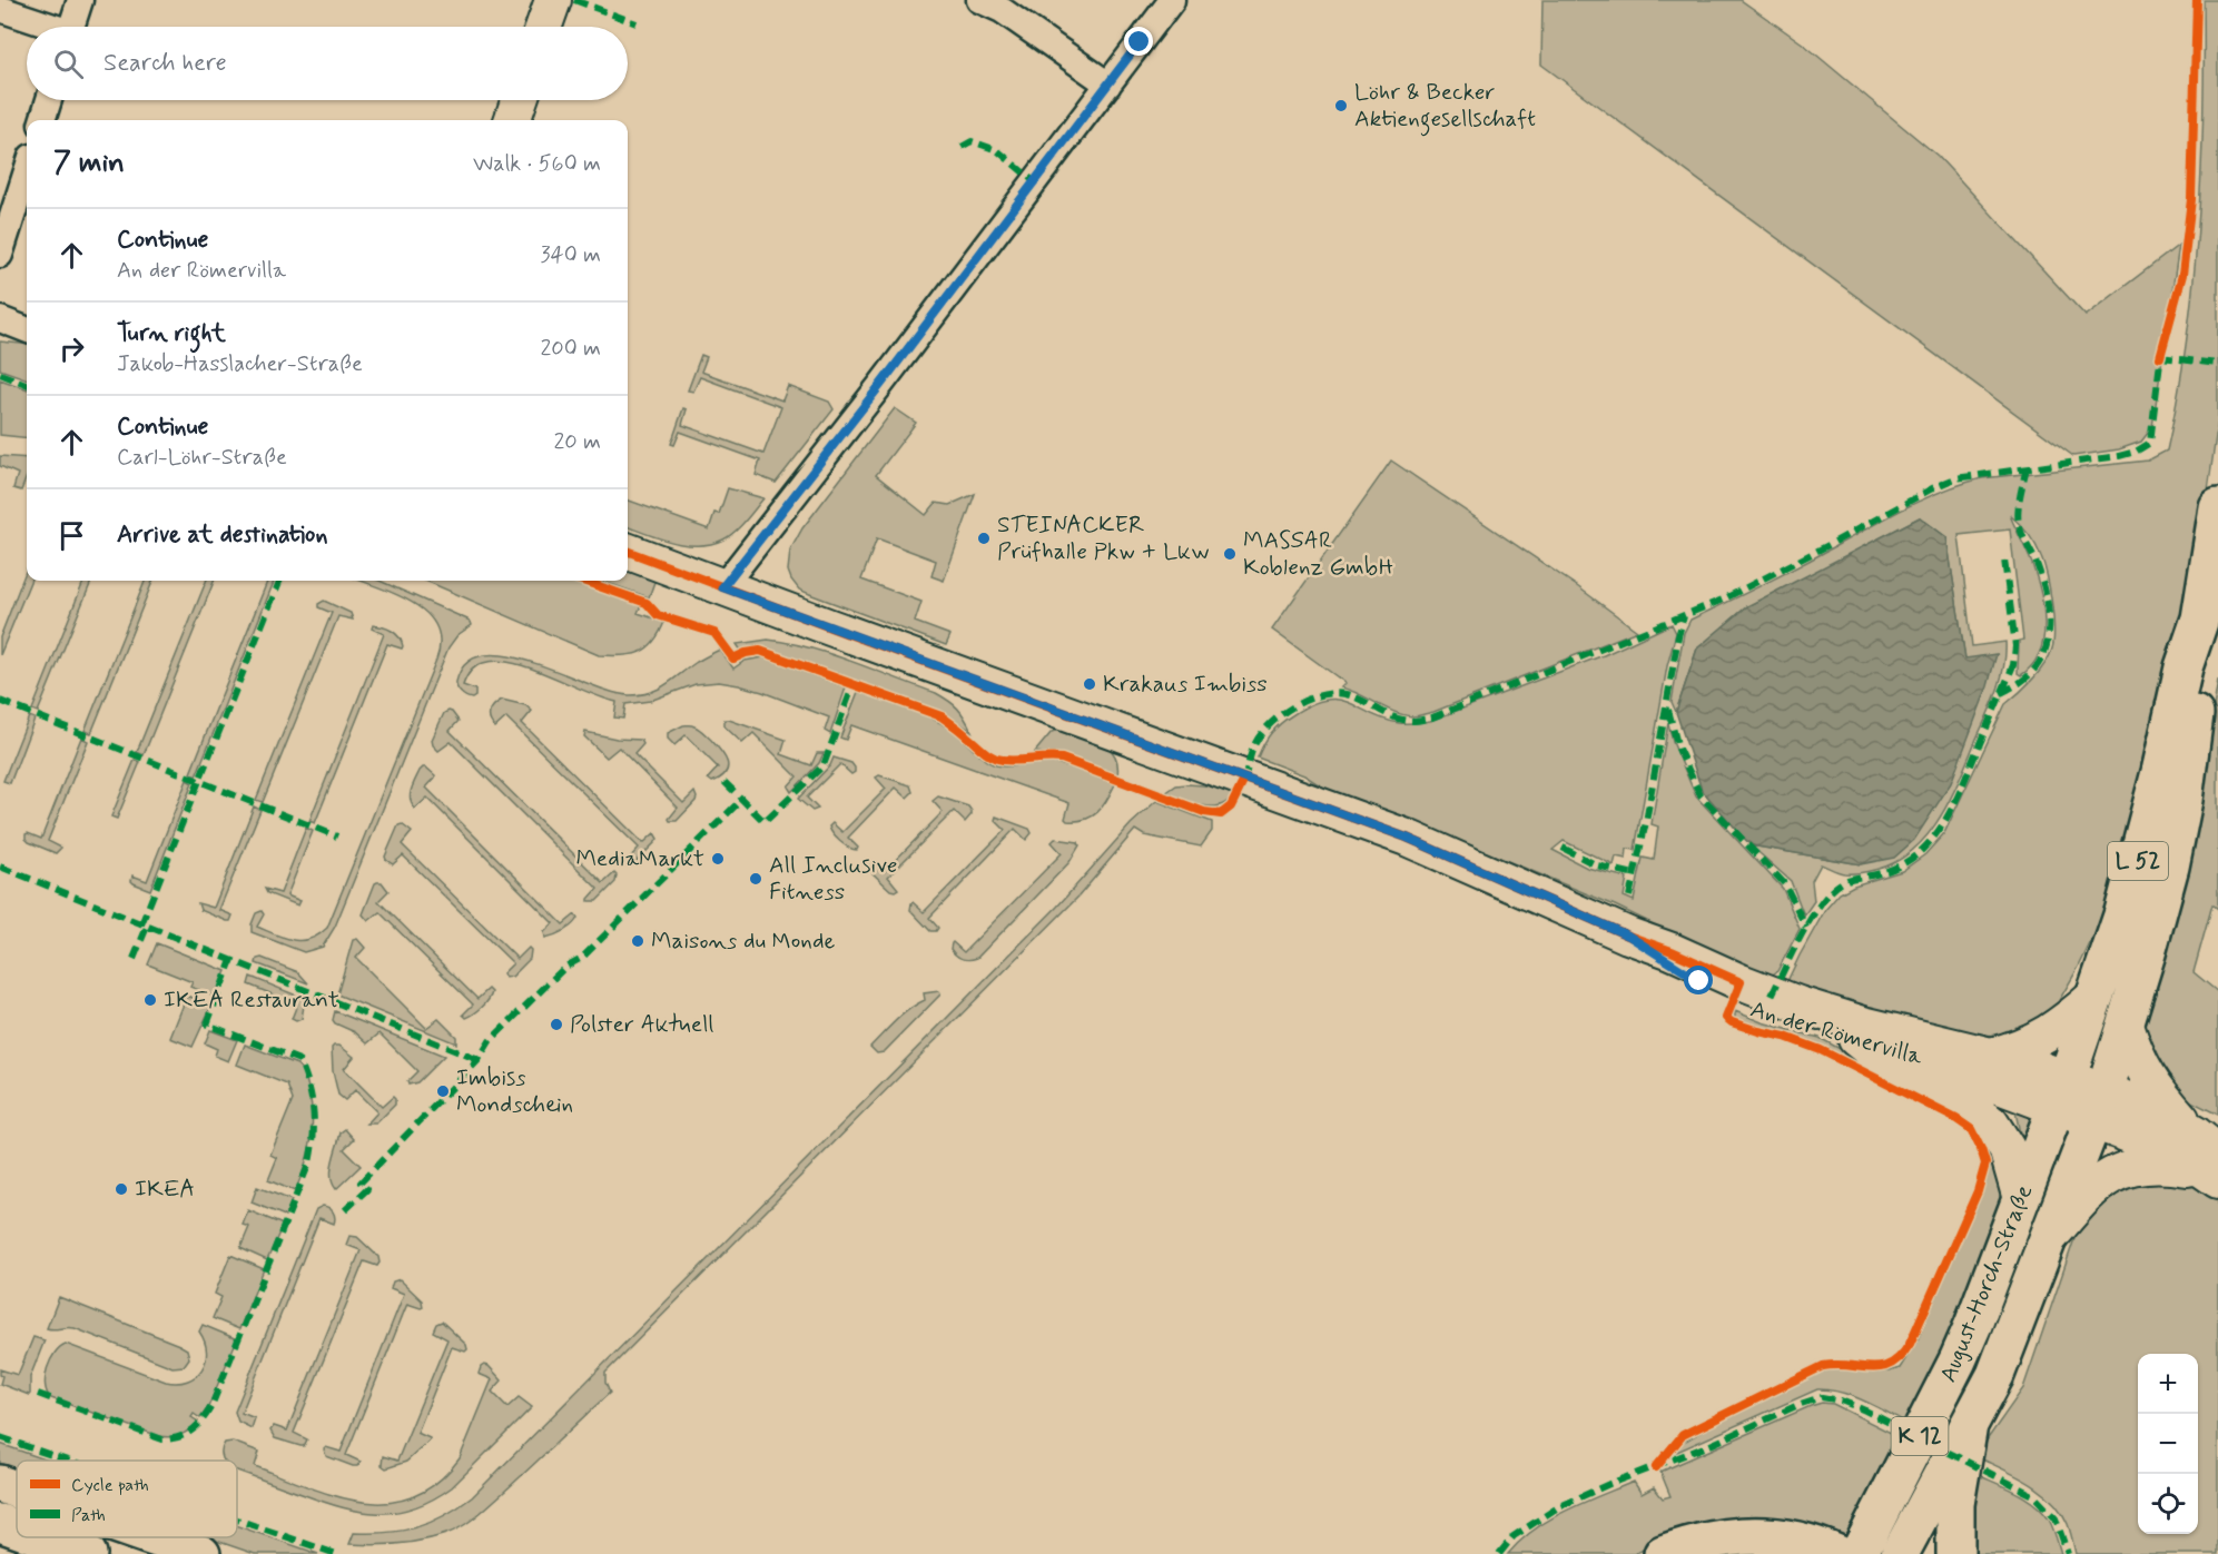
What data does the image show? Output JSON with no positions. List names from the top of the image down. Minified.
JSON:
{"streets":{"main road":["L 52","August-Horch-Straße","K 12"],"street":["An der Römervilla"]},"crossings":[["L 52","An der Römervilla"],["L 52","August-Horch-Straße"],["An der Römervilla","August-Horch-Straße"],["An der Römervilla","K 12"],["August-Horch-Straße","K 12"]],"places":["Löhr & Becker Aktiengesellschaft","STEINACKER Prüfhalle Pkw + Lkw","MASSAR Koblenz GmbH","Krakaus Imbiss","MediaMarkt","All Inclusive Fitness","Maisons du Monde","IKEA Restaurant","Polster Aktuell","Imbiss Mondschein","IKEA"],"legend":["Cycle path","Path"],"page":{"search":"Search here","heading":["7 min","Walk · 560 m"],"list":[["Continue","An der Römervilla","340 m"],["Turn right","Jakob-Hasslacher-Straße","200 m"],["Continue","Carl-Löhr-Straße","20 m"],"Arrive at destination"],"map_buttons":["+","−"]}}
